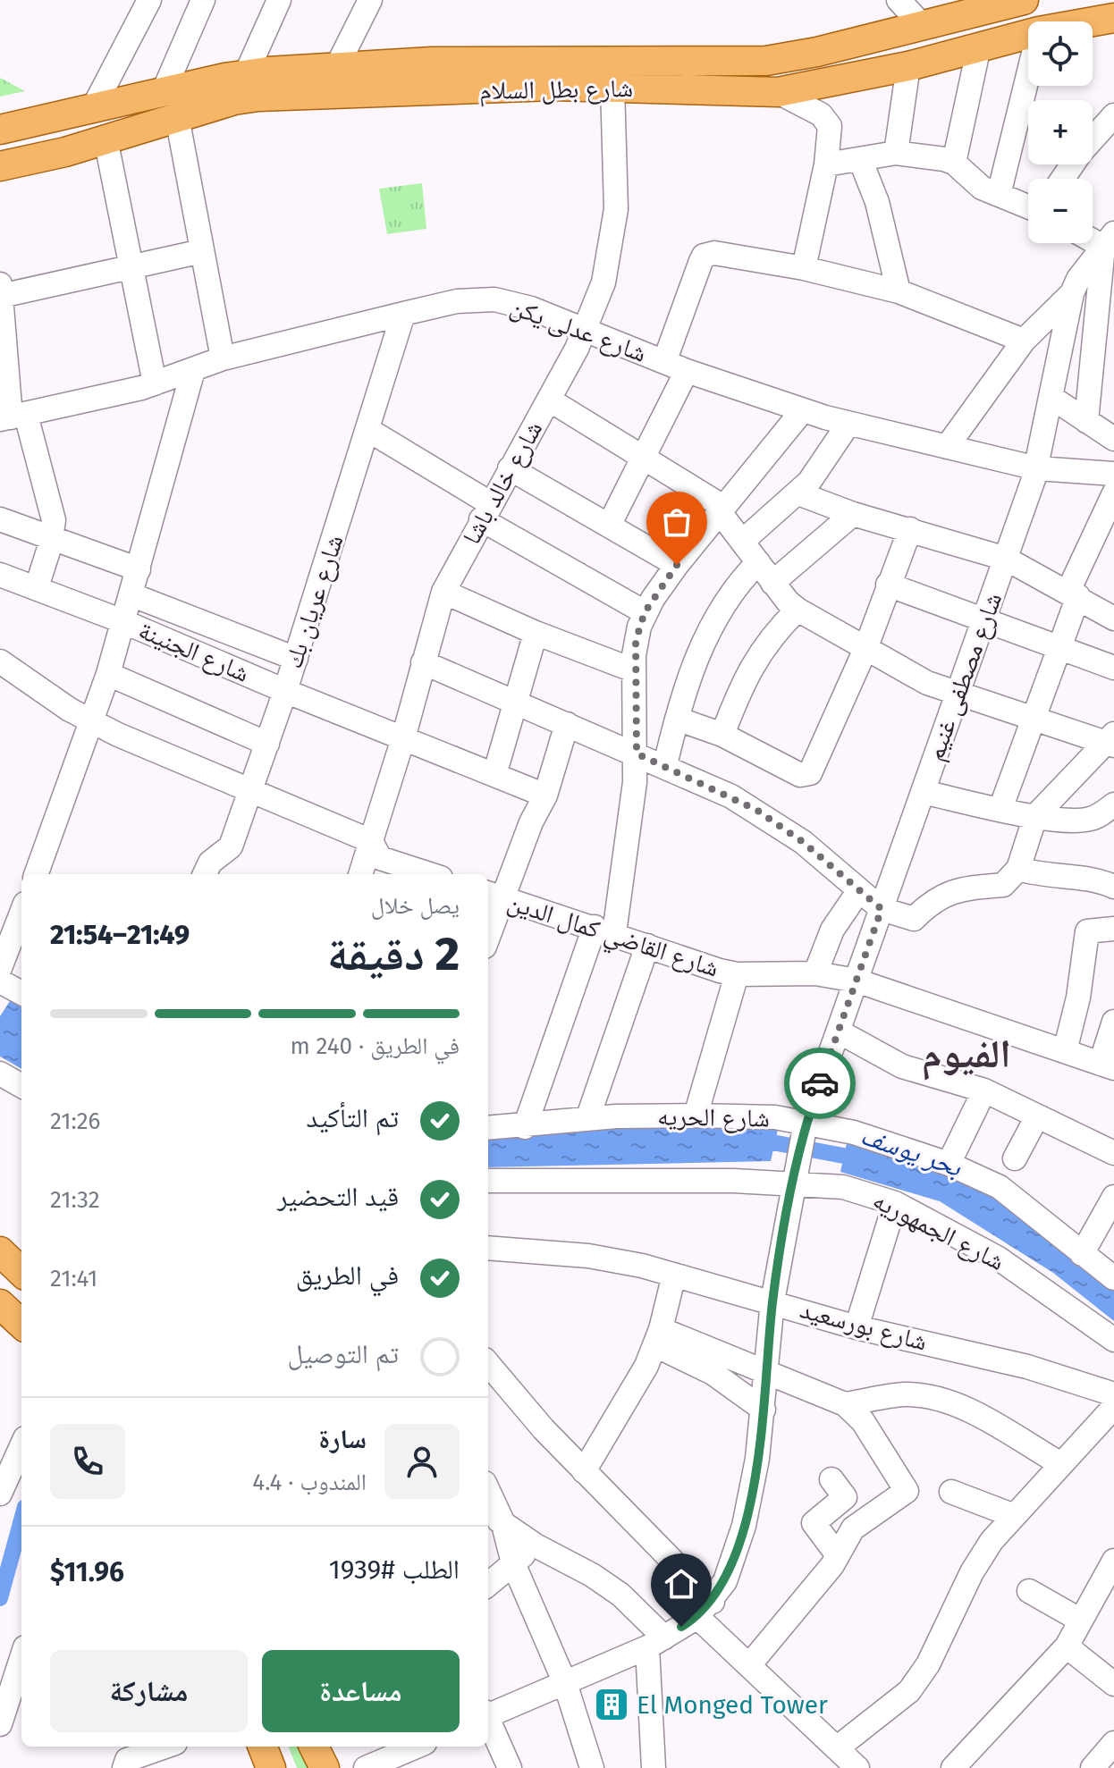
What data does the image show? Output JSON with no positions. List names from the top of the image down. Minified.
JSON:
{"streets":{"main road":["شارع بطل السلام"],"street":["شارع عدلى يكن","شارع خالد باشا","شارع عريان بك","شارع الجنينة","شارع مصطفى غنيم","شارع القاضي كمال الدين","شارع الحريه","شارع الجمهوريه","شارع بورسعيد"]},"crossings":[["شارع بطل السلام","شارع خالد باشا"],["شارع عدلى يكن","شارع خالد باشا"],["شارع عدلى يكن","شارع عريان بك"],["شارع عدلى يكن","شارع مصطفى غنيم"],["شارع خالد باشا","شارع الجنينة"],["شارع عريان بك","شارع الجنينة"],["شارع مصطفى غنيم","شارع القاضي كمال الدين"],["شارع مصطفى غنيم","شارع الحريه"],["شارع مصطفى غنيم","شارع الجمهوريه"]],"districts":["الفيوم"],"water":["بحر يوسف"],"places":{"building":["El Monged Tower"]},"page":{"map_buttons":["+","−"],"heading":["2 دقيقة","يصل خلال","21:49–21:54"],"panel":["سارة","المندوب · 4.4","الطلب #1939","$11.96"],"bar":"في الطريق · 240 m","list":[["تم التأكيد","21:26"],["قيد التحضير","21:32"],["في الطريق","21:41"],"تم التوصيل"],"buttons":["مساعدة","مشاركة"]}}
